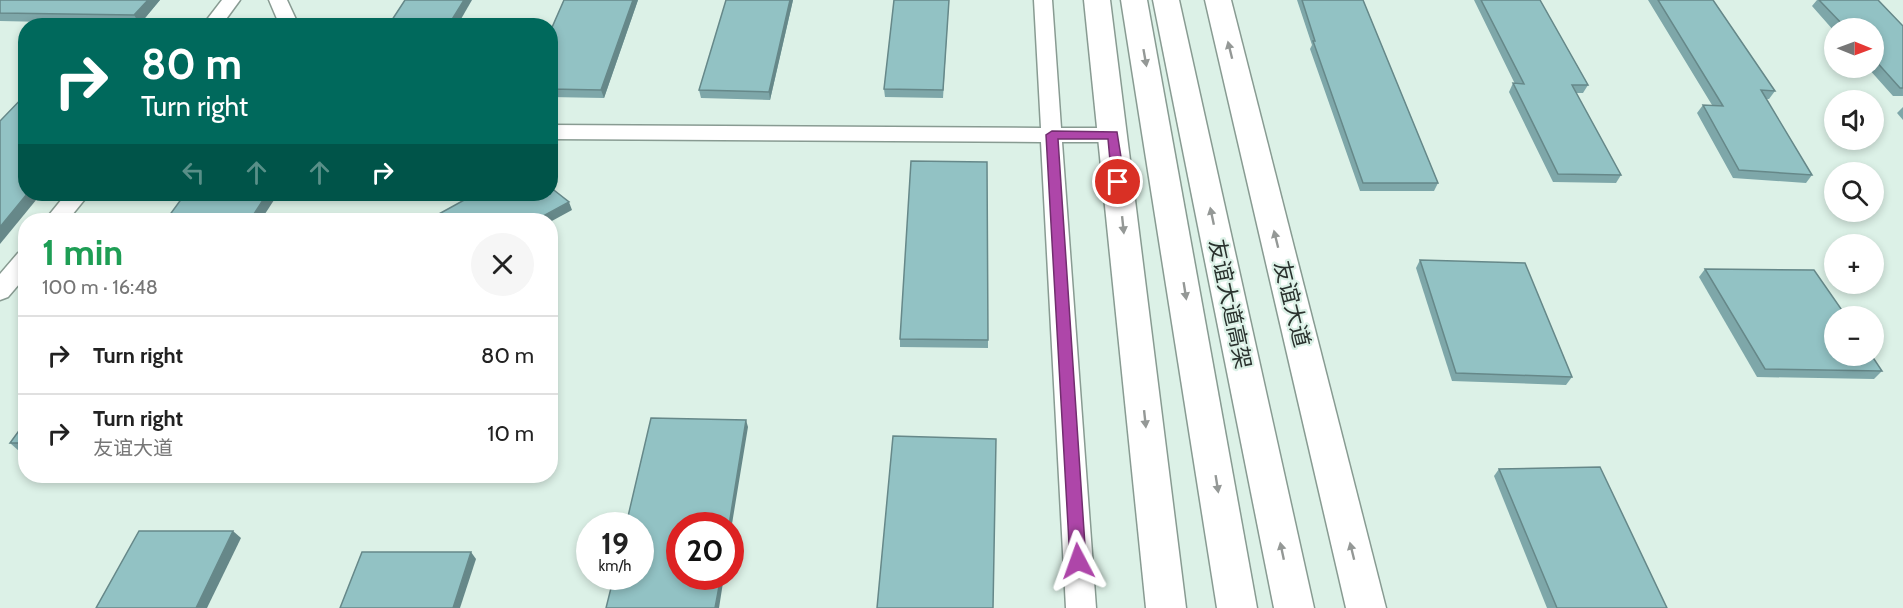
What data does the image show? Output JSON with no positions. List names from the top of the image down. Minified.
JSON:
{"streets":{"main road":["友谊大道高架","友谊大道"]},"north":"right","page":{"map_buttons":["+","−"],"turn":["80 m","Turn right"],"heading":["1 min","100 m · 16:48"],"list":[{"name":"Turn right","value":"80 m"},{"name":"Turn right","note":"友谊大道","value":"10 m"}],"speed":"19 km/h","limit":"20"}}
